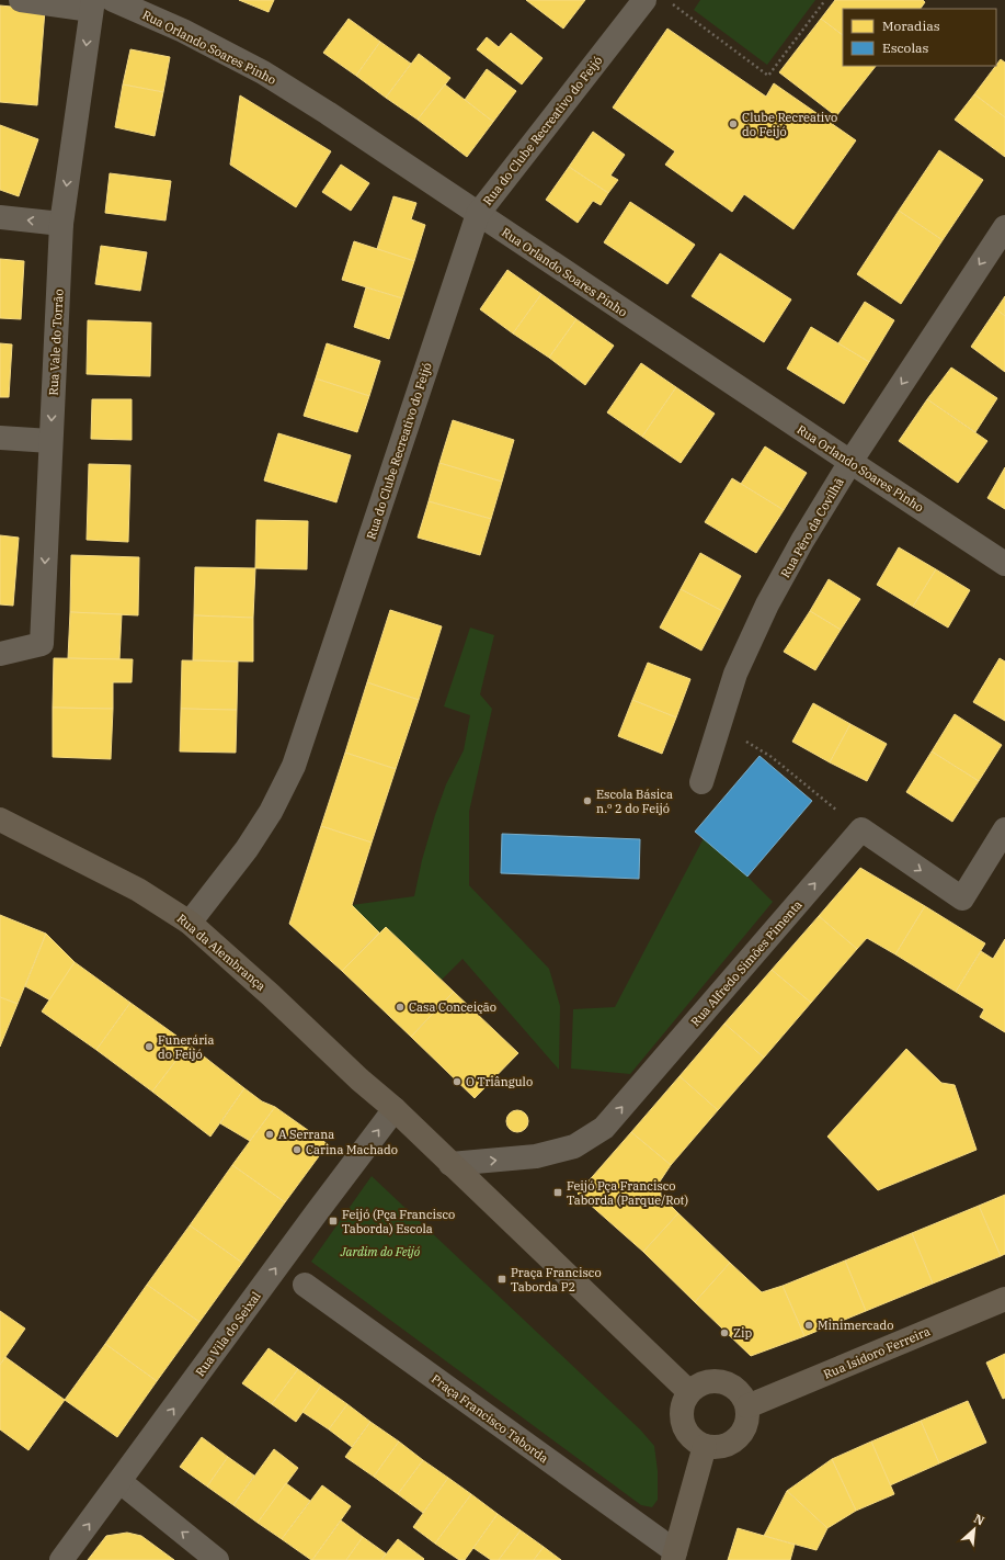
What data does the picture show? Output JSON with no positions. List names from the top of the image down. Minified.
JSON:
{"streets":{"main road":["Rua da Alembrança","Rua Isidoro Ferreira"],"street":["Rua Orlando Soares Pinho","Rua do Clube Recreativo do Feijó","Rua Vale do Torrão","Rua Pêro da Covilhã","Rua Alfredo Simões Pimenta","Rua Vila do Seixal","Praça Francisco Taborda"]},"crossings":[["Rua Orlando Soares Pinho","Rua do Clube Recreativo do Feijó"],["Rua Orlando Soares Pinho","Rua Pêro da Covilhã"],["Rua do Clube Recreativo do Feijó","Rua da Alembrança"],["Rua da Alembrança","Rua Vila do Seixal"]],"one_way":["Rua Vale do Torrão","Rua Pêro da Covilhã","Rua Alfredo Simões Pimenta","Rua Vila do Seixal"],"parks":["Jardim do Feijó"],"places":{"other":["Clube Recreativo do Feijó","Escola Básica n.º 2 do Feijó","Casa Conceição","Funerária do Feijó","O Triângulo","A Serrana","Carina Machado","Minimercado","Zip"],"transit":["Feijó Pça Francisco Taborda (Parque/Rot)","Feijó (Pça Francisco Taborda) Escola","Praça Francisco Taborda P2"]},"legend":["Moradias","Escolas"],"north":"top right"}
